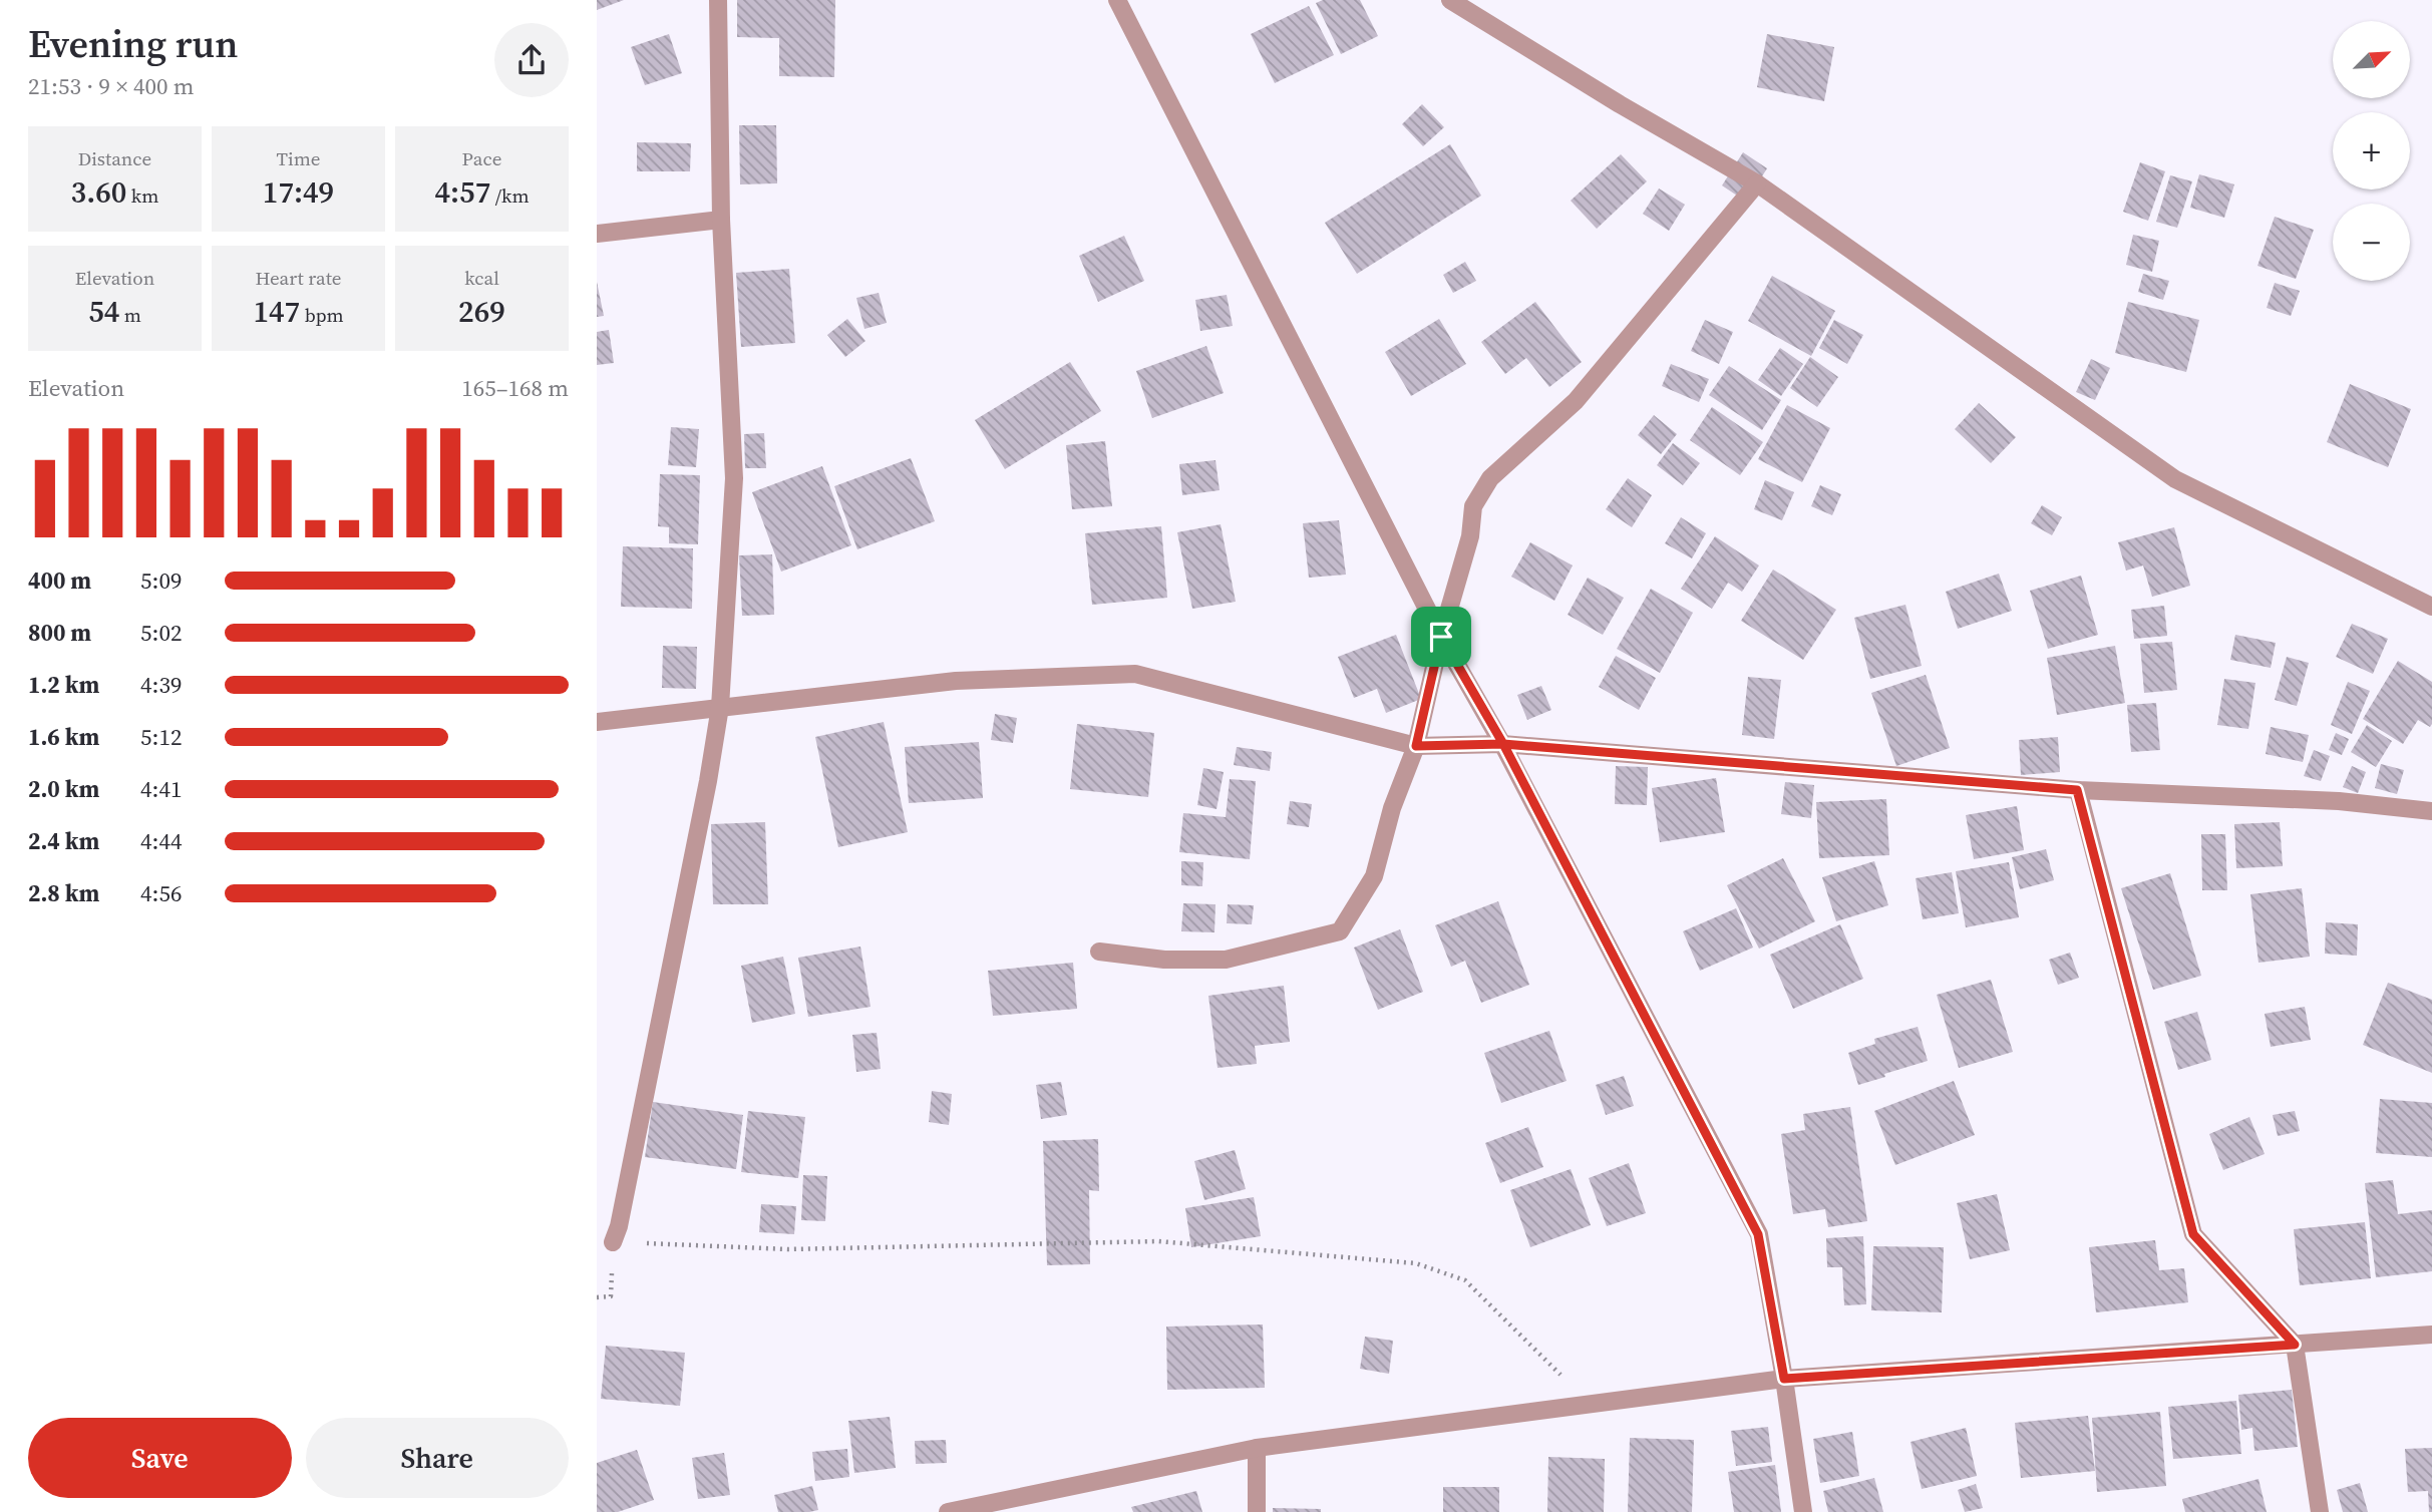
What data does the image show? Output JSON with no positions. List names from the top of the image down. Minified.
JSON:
{"north":"top right","page":{"heading":["Evening run","21:53 · 9 × 400 m"],"map_buttons":["+","−"],"stats":[["Distance","3.60 km"],["Time","17:49"],["Pace","4:57 /km"],["Elevation","54 m"],["Heart rate","147 bpm"],["kcal","269"]],"chart":["Elevation","165–168 m"],"list":[{"name":"400 m","note":"5:09"},{"name":"800 m","note":"5:02"},{"name":"1.2 km","note":"4:39"},{"name":"1.6 km","note":"5:12"},{"name":"2.0 km","note":"4:41"},{"name":"2.4 km","note":"4:44"},{"name":"2.8 km","note":"4:56"}],"buttons":["Save","Share"]}}
